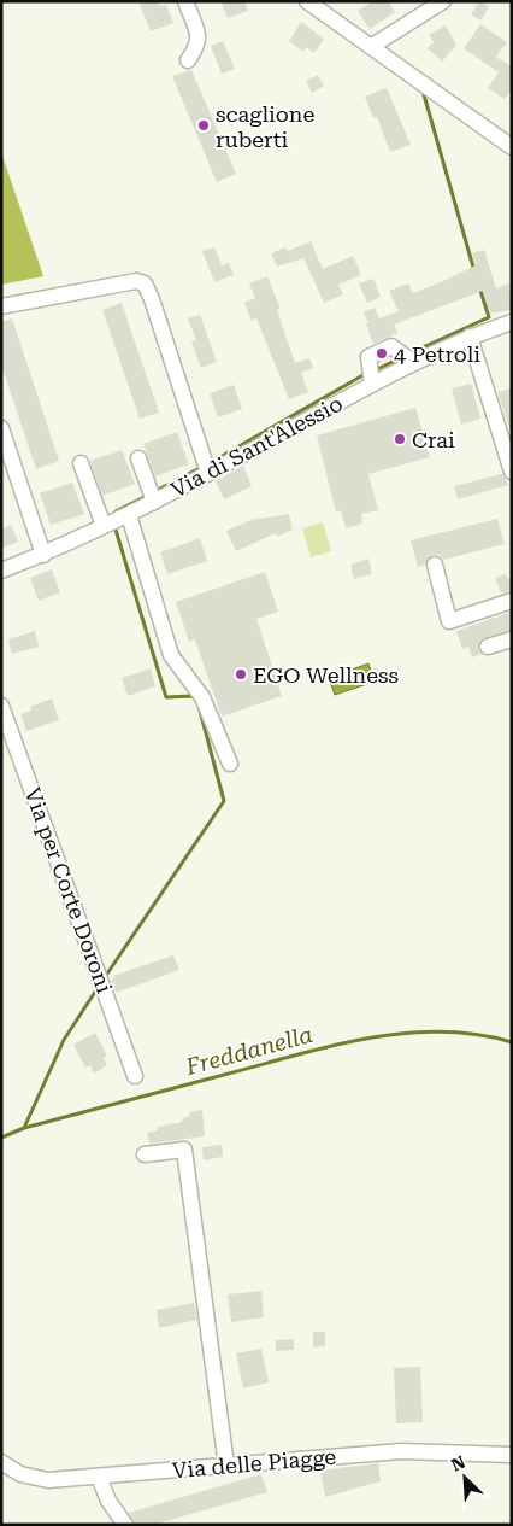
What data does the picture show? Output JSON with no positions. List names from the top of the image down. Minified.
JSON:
{"streets":{"street":["Via di Sant'Alessio","Via per Corte Doroni","Via delle Piagge"]},"water":["Freddanella"],"places":["scaglione ruberti","4 Petroli","Crai","EGO Wellness"],"north":"top left"}
